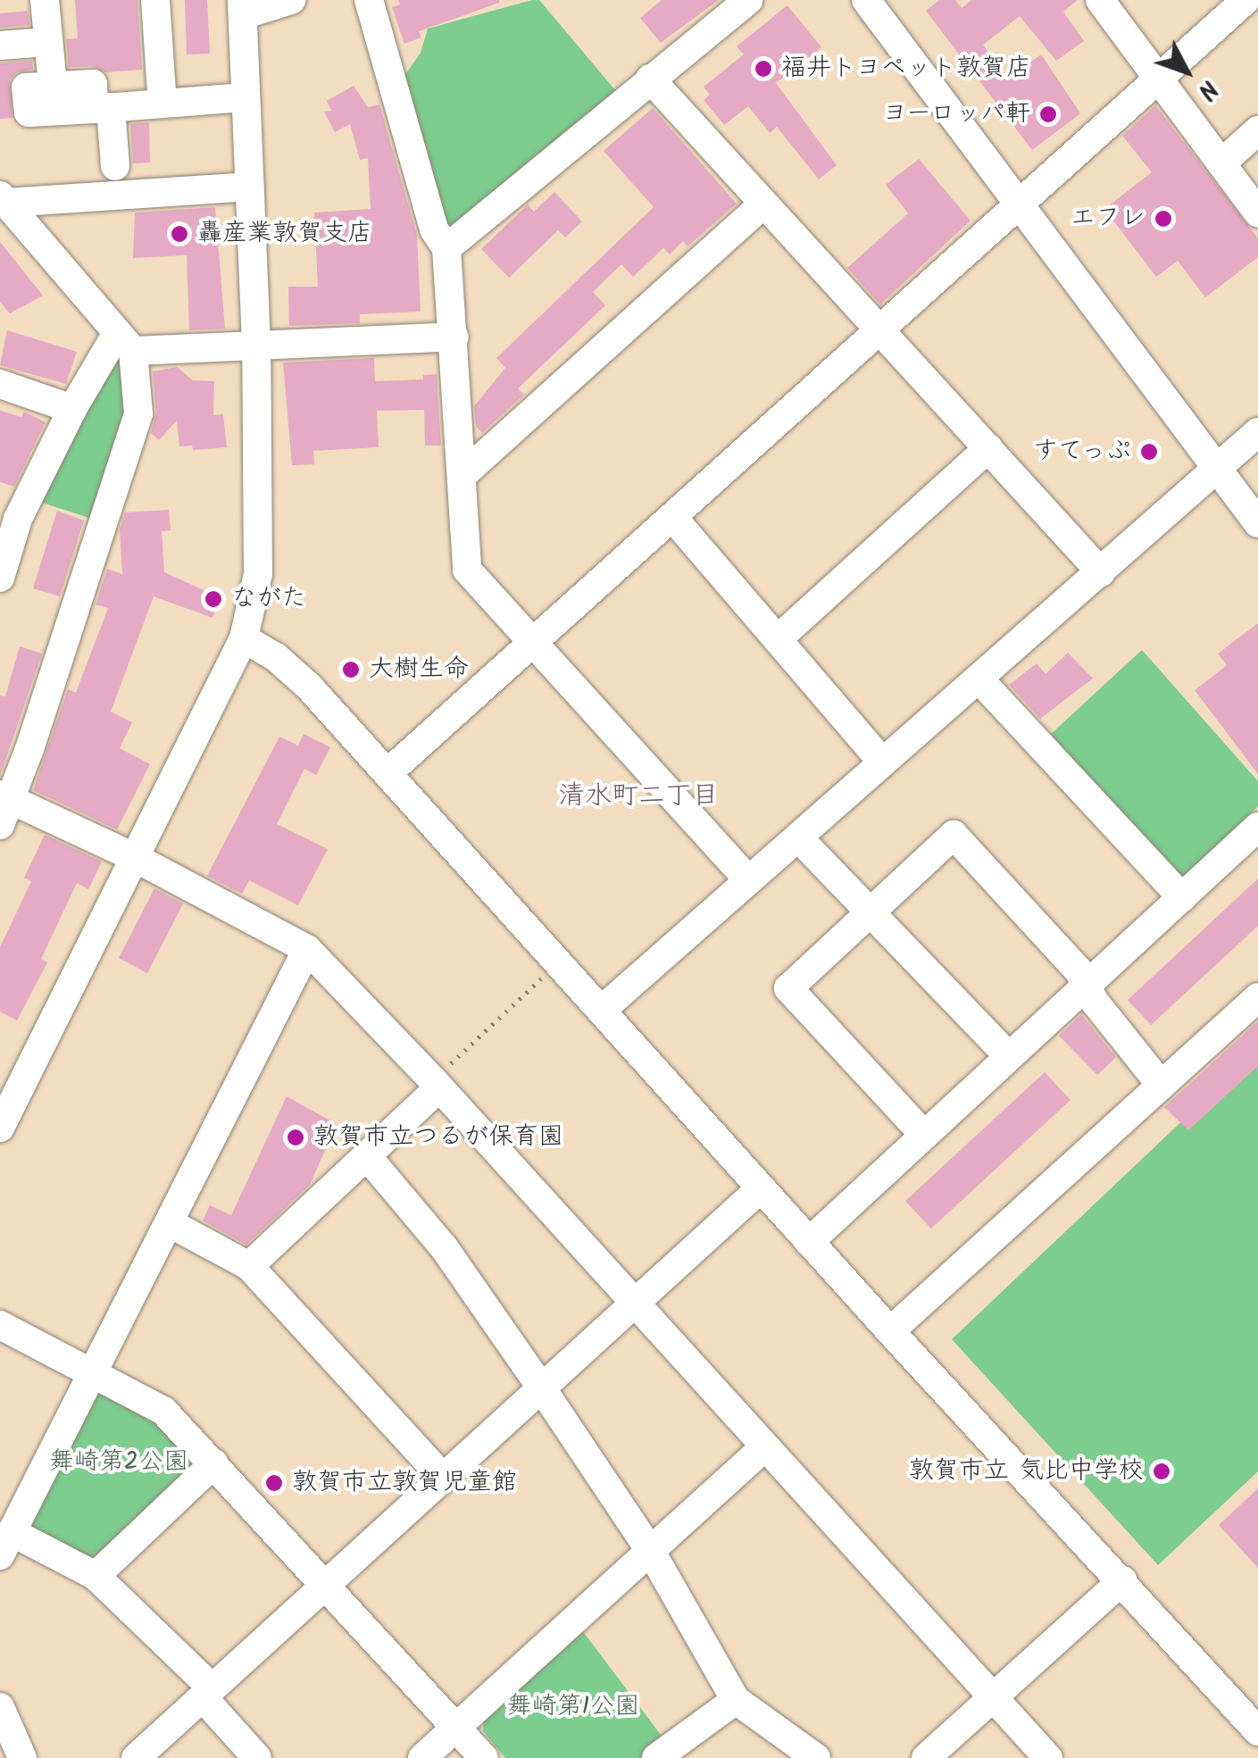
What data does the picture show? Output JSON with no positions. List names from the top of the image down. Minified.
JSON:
{"districts":["清水町二丁目"],"parks":["舞崎第2公園","舞崎第1公園"],"places":["福井トヨペット敦賀店","ヨーロッパ軒","エフレ","轟産業敦賀支店","すてっぷ","ながた","大樹生命","敦賀市立つるが保育園","敦賀市立 気比中学校","敦賀市立敦賀児童館"],"north":"bottom right"}
